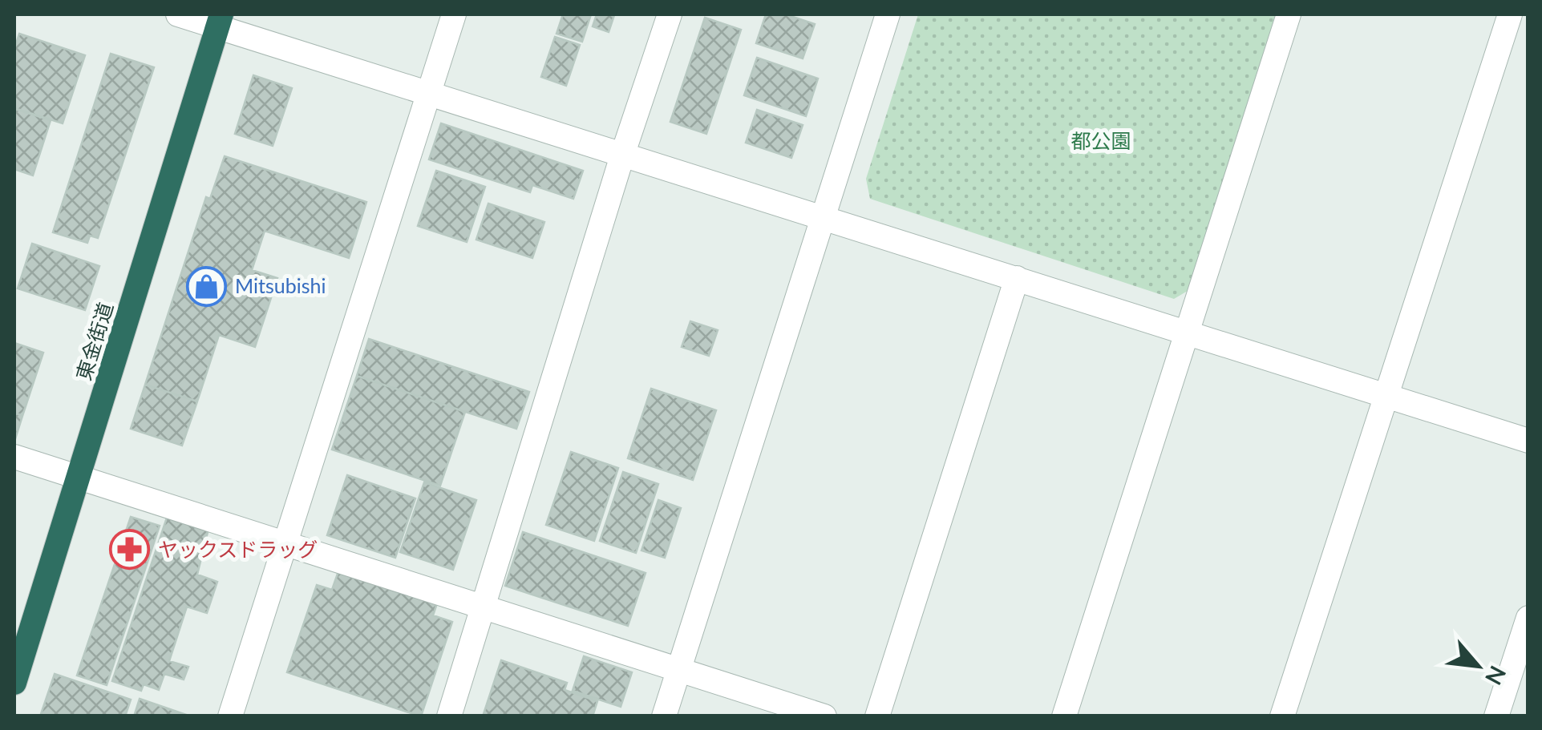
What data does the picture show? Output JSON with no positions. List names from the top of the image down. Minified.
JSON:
{"streets":{"highway":["東金街道"]},"parks":["都公園"],"places":{"shop":["Mitsubishi"],"pharmacy":["ヤックスドラッグ"]},"north":"bottom right"}
